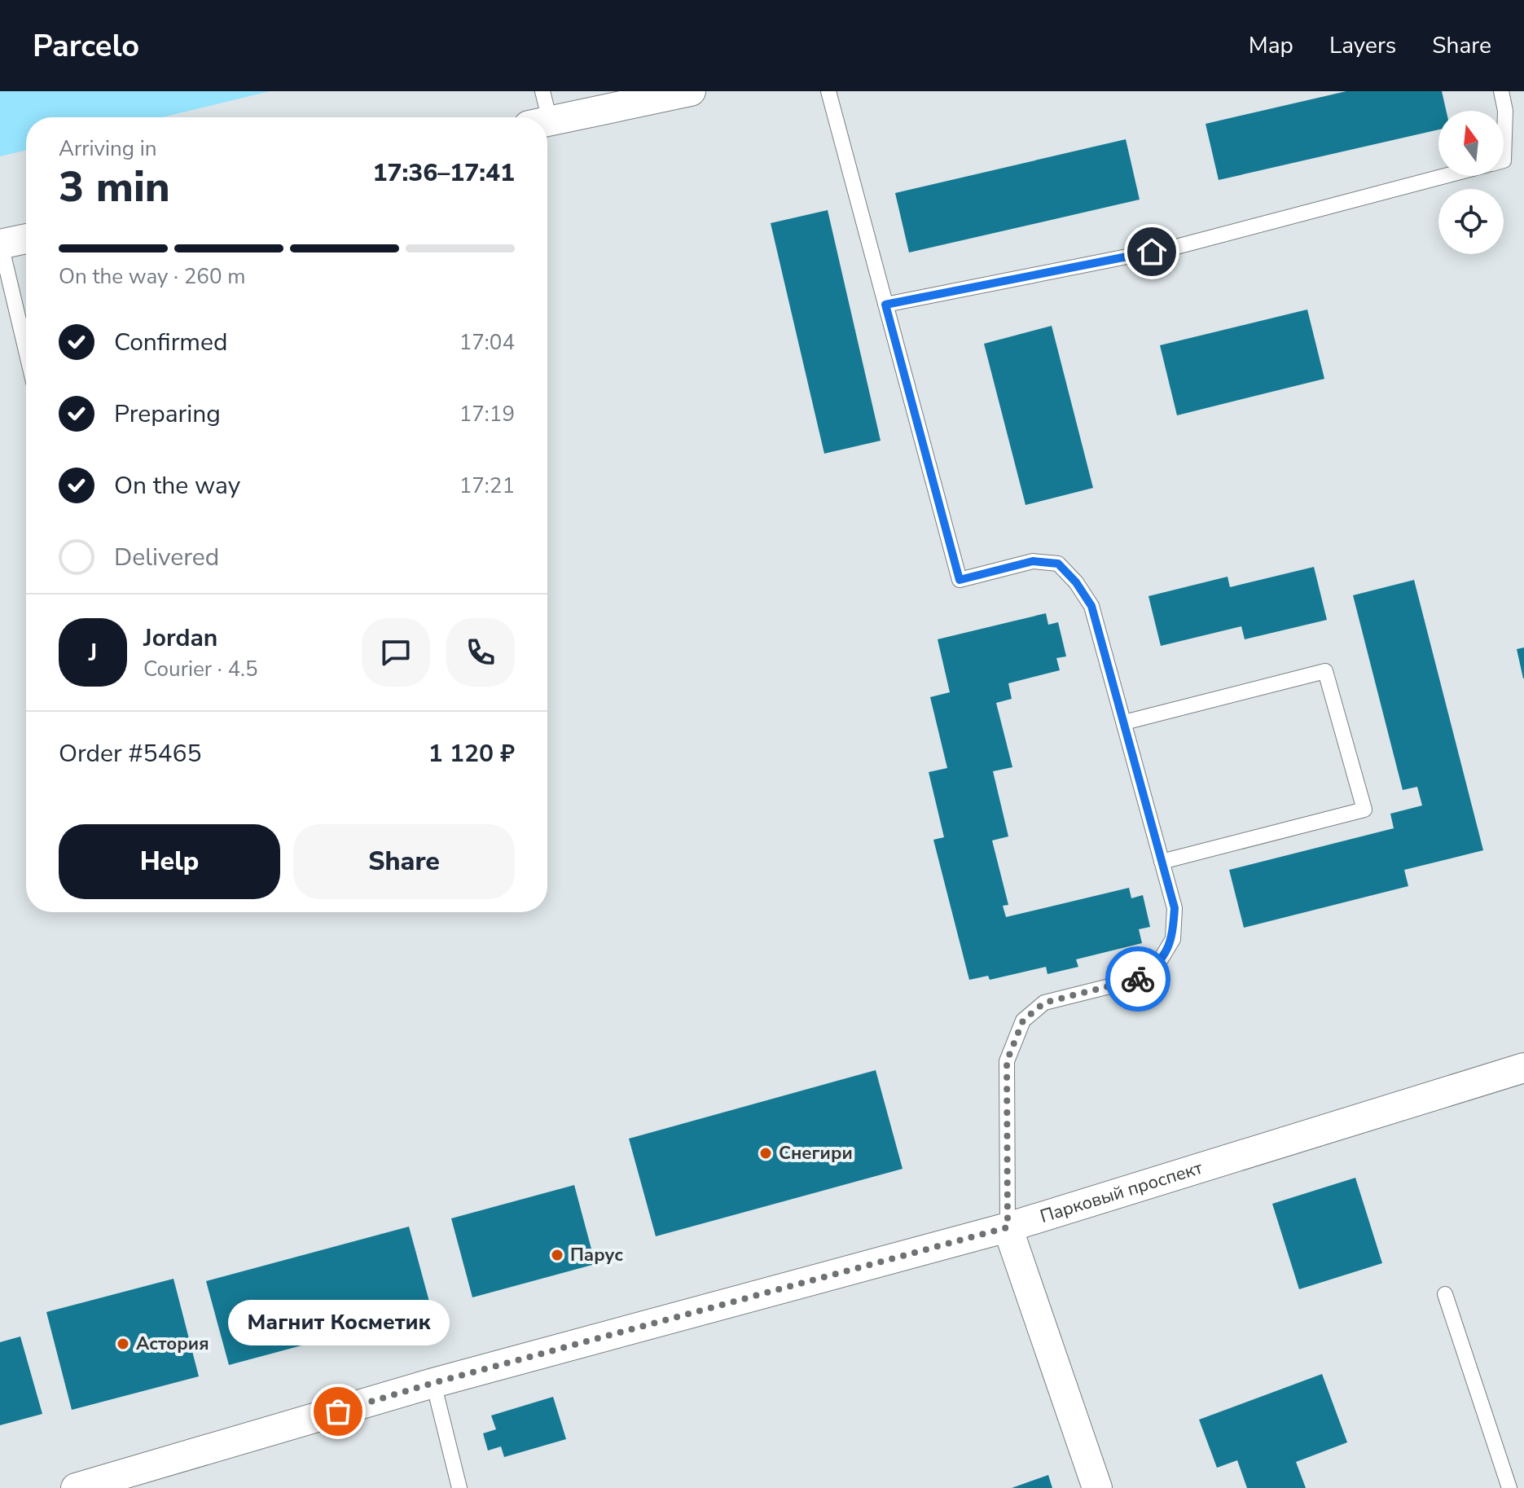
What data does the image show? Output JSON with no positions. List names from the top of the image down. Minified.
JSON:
{"streets":{"street":["Парковый проспект"]},"places":["Снегири","Парус","Астория","Магнит Косметик"],"north":"top","page":{"header":"Parcelo","nav":["Map","Layers","Share"],"heading":["3 min","Arriving in","17:36–17:41"],"panel":["Jordan","Courier · 4.5","Order #5465","1 120 ₽"],"bar":"On the way · 260 m","list":[["Confirmed","17:04"],["Preparing","17:19"],["On the way","17:21"],"Delivered"],"round":"J","buttons":["Help","Share"],"bubble":"Магнит Косметик"}}
